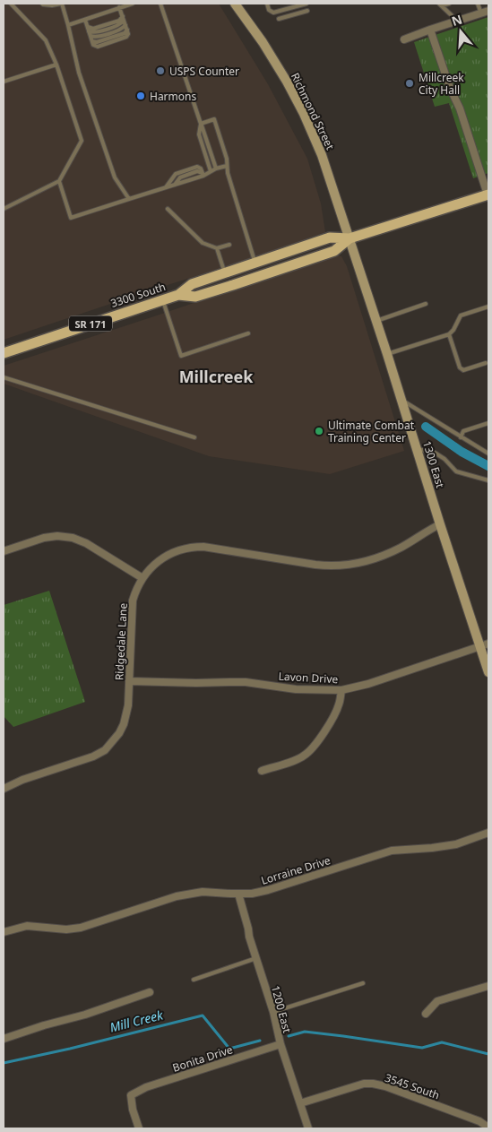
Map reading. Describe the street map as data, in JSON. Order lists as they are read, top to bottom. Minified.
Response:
{"streets":{"main road":["Richmond Street","3300 South","SR 171","1300 East"],"street":["Ridgedale Lane","Lavon Drive","Lorraine Drive","1200 East","Bonita Drive","3545 South"]},"crossings":[["Richmond Street","3300 South"],["Richmond Street","1300 East"],["3300 South","1300 East"],["1300 East","Ridgedale Lane"],["1300 East","Lavon Drive"],["Ridgedale Lane","Lavon Drive"],["Lorraine Drive","1200 East"],["1200 East","Bonita Drive"],["1200 East","3545 South"]],"districts":["Millcreek"],"water":["Mill Creek"],"places":["USPS Counter","Millcreek City Hall","Harmons","Ultimate Combat Training Center"],"north":"top"}
